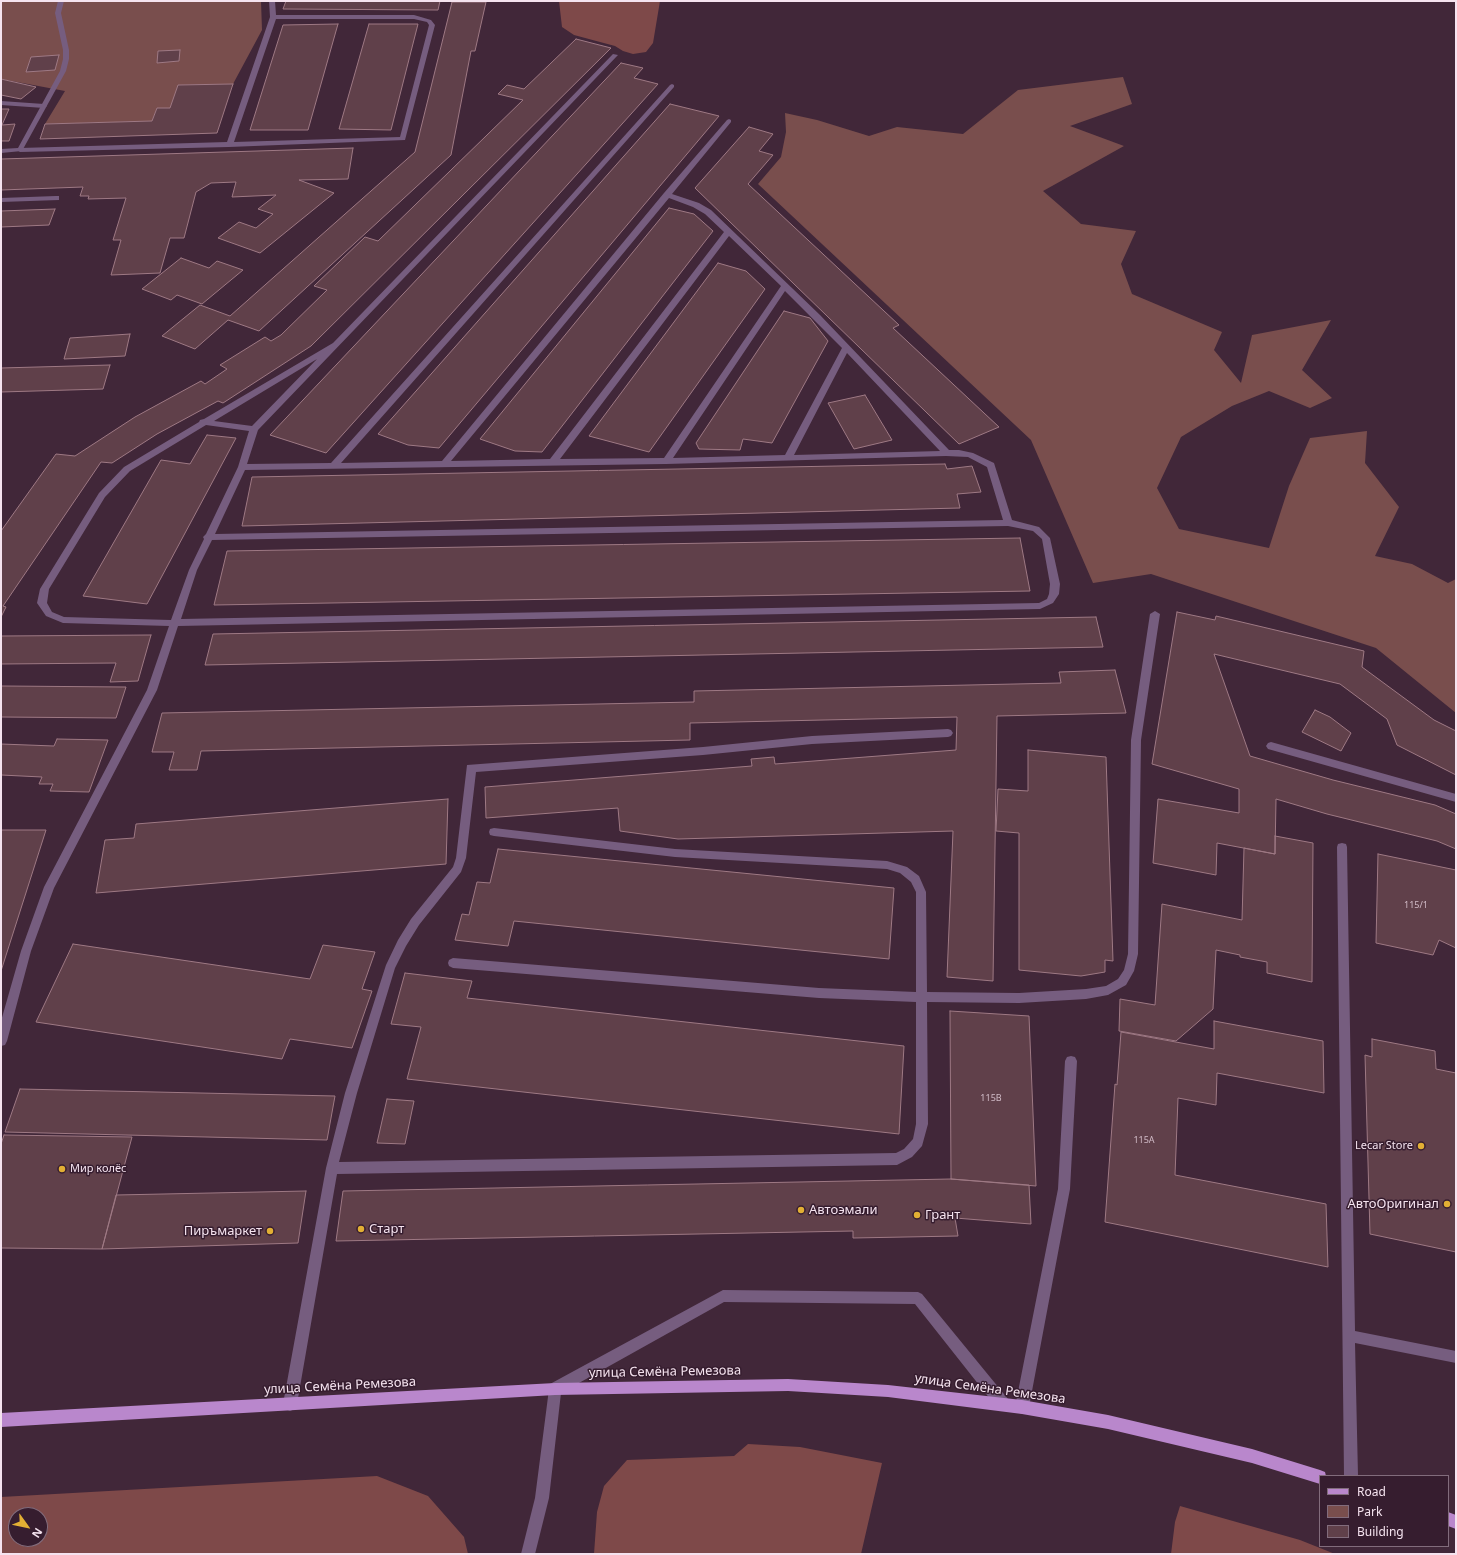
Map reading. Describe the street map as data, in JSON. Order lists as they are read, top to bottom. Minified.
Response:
{"streets":{"main road":["улица Семёна Ремезова"]},"places":["Lecar Store","Мир колёс","АвтоОригинал","Автоэмали","Грант","Старт","Пиръмаркет"],"house_numbers":["115/1","115В","115А"],"legend":["Road","Park","Building"],"north":"bottom right"}
